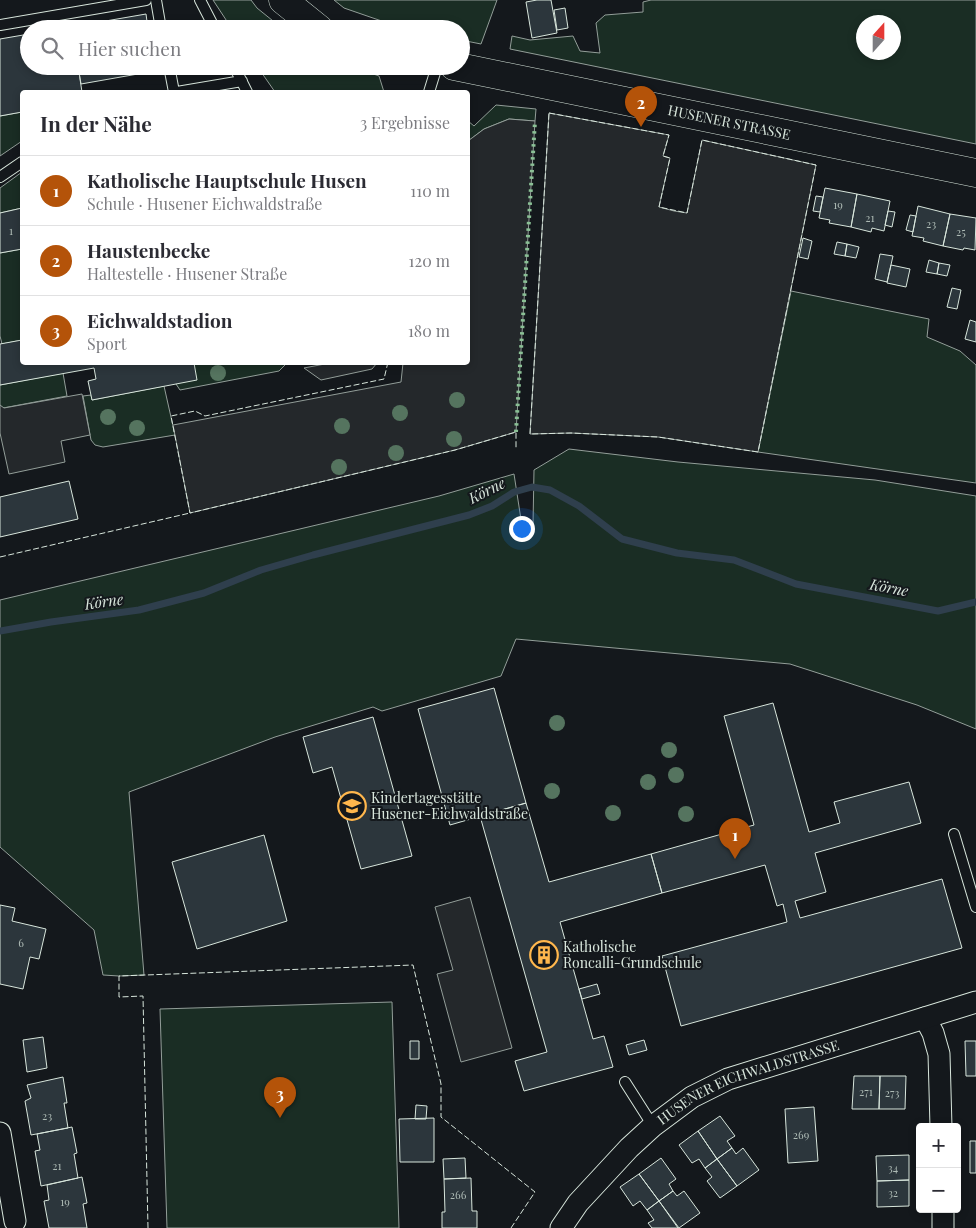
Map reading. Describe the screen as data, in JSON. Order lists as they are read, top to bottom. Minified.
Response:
{"streets":{"street":["HUSENER STRASSE","HUSENER EICHWALDSTRASSE"]},"water":["Körne"],"places":{"school or university":["Kindertagesstätte Husener-Eichwaldstraße"],"building":["Katholische Roncalli-Grundschule"]},"house_numbers":["19","21","23","1","25","6","271","273","23","269","21","34","32","266","19"],"north":"top","page":{"search":"Hier suchen","pins":["2","1","3"],"heading":["In der Nähe","3 Ergebnisse"],"list":[{"mark":"1","name":"Katholische Hauptschule Husen","note":"Schule · Husener Eichwaldstraße","value":"110 m"},{"mark":"2","name":"Haustenbecke","note":"Haltestelle · Husener Straße","value":"120 m"},{"mark":"3","name":"Eichwaldstadion","note":"Sport","value":"180 m"}],"map_buttons":["+","−"]}}
